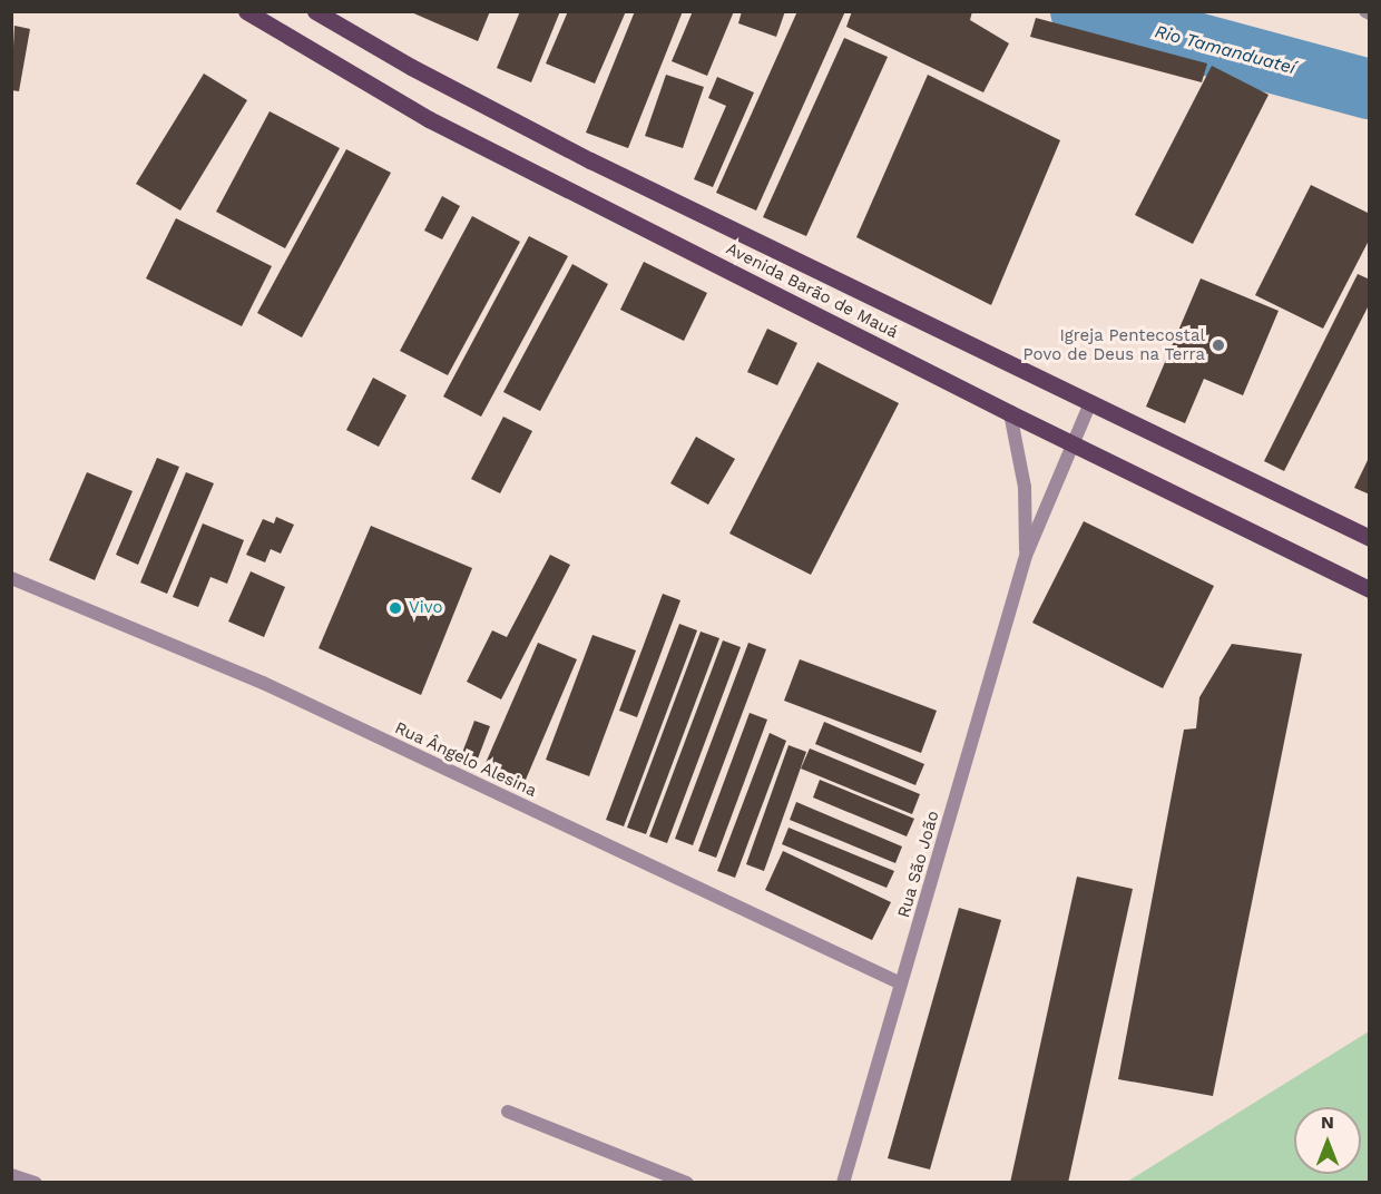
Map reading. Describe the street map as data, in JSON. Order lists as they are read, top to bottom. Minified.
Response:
{"streets":{"main road":["Avenida Barão de Mauá"],"street":["Rua Ângelo Alesina","Rua São João"]},"crossings":[["Avenida Barão de Mauá","Rua São João"],["Rua Ângelo Alesina","Rua São João"]],"water":["Rio Tamanduateí"],"places":["Igreja Pentecostal Povo de Deus na Terra","Vivo"],"north":"top"}
